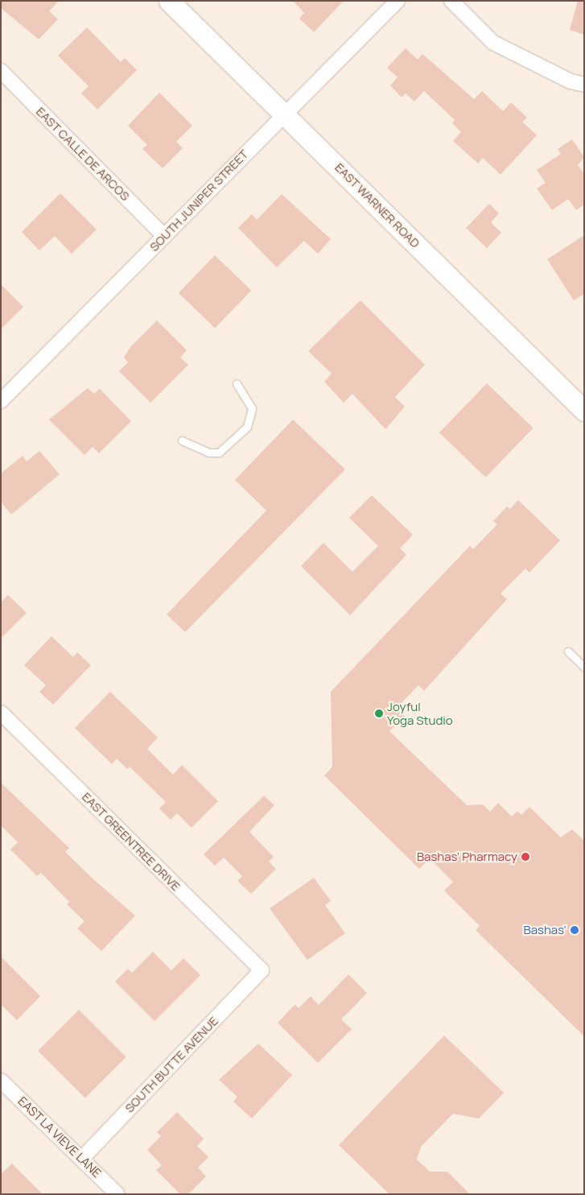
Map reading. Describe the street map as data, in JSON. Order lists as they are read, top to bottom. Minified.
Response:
{"streets":{"main road":["EAST WARNER ROAD"],"street":["EAST CALLE DE ARCOS","SOUTH JUNIPER STREET","EAST GREENTREE DRIVE","SOUTH BUTTE AVENUE","EAST LA VIEVE LANE"]},"crossings":[["EAST CALLE DE ARCOS","SOUTH JUNIPER STREET"],["SOUTH JUNIPER STREET","EAST WARNER ROAD"],["EAST GREENTREE DRIVE","SOUTH BUTTE AVENUE"],["SOUTH BUTTE AVENUE","EAST LA VIEVE LANE"]],"places":["Joyful Yoga Studio","Bashas' Pharmacy","Bashas'"]}
